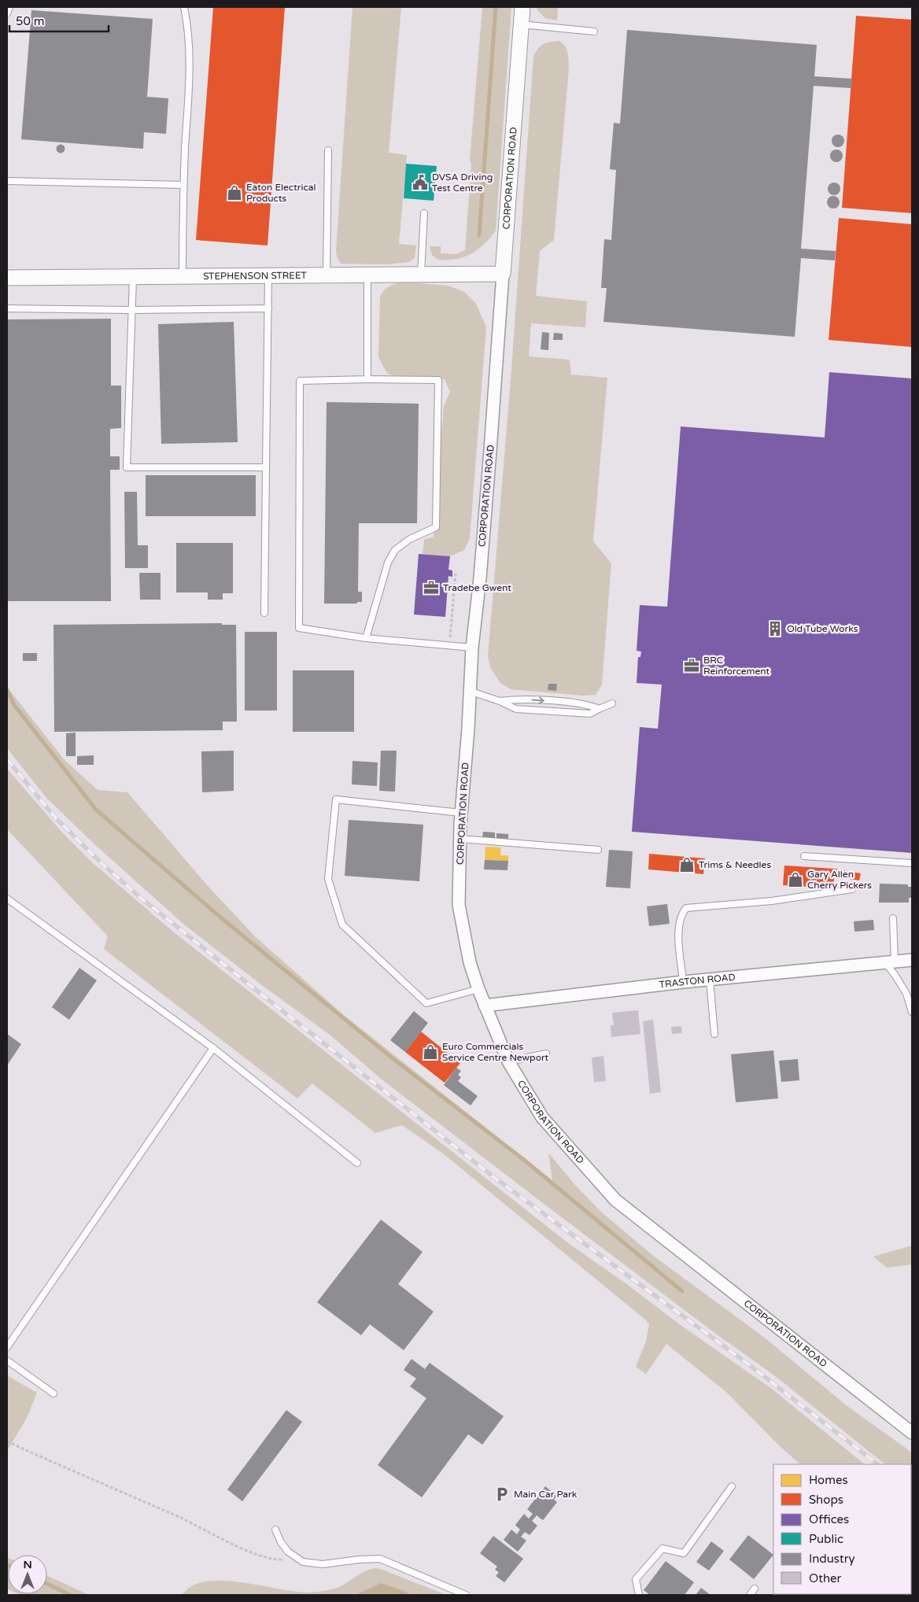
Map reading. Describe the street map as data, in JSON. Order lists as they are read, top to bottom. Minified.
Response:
{"streets":{"street":["CORPORATION ROAD","STEPHENSON STREET","TRASTON ROAD"]},"crossings":[["CORPORATION ROAD","STEPHENSON STREET"],["CORPORATION ROAD","TRASTON ROAD"]],"places":{"public building":["DVSA Driving Test Centre"],"shop":["Eaton Electrical Products","Trims & Needles","Gary Allen Cherry Pickers","Euro Commercials Service Centre Newport"],"office":["Tradebe Gwent","BRC Reinforcement"],"building":["Old Tube Works"],"parking":["Main Car Park"]},"legend":["Homes","Shops","Offices","Public","Industry","Other"],"scale_bar":"50 m","north":"top"}
